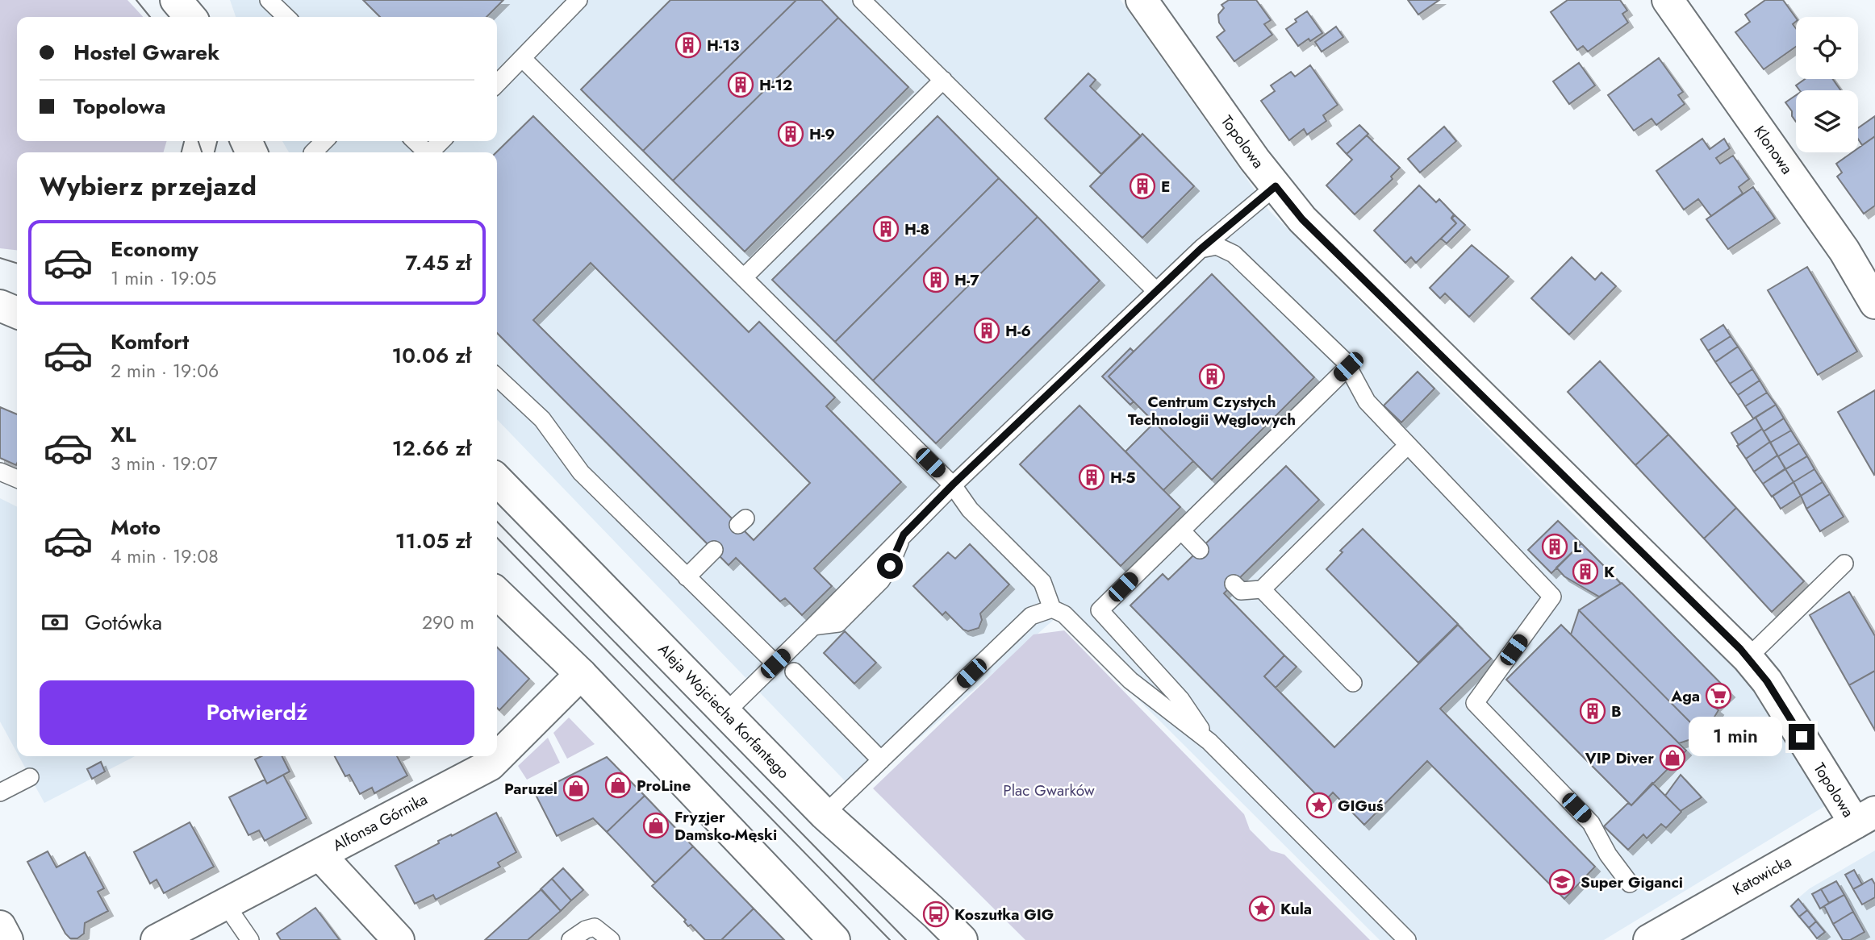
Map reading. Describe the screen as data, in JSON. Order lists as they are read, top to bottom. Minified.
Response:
{"streets":{"street":["Topolowa","Klonowa","Aleja Wojciecha Korfantego","Alfonsa Górnika","Katowicka"]},"crossings":[["Topolowa","Katowicka"]],"parks":["Plac Gwarków"],"places":{"building":["H-13","H-12","H-9","E","H-8","H-7","H-6","Centrum Czystych Technologii Węglowych","H-5","L","K","B"],"supermarket":["Aga"],"shop":["VIP Diver","ProLine","Paruzel","Fryzjer Damsko-Męski"],"place":["GIGuś","Kula"],"school or university":["Super Giganci"],"bus stop":["Koszutka GIG"]},"page":{"banner":["Hostel Gwarek","Topolowa"],"heading":"Wybierz przejazd","list":[{"name":"Economy","note":"1 min · 19:05","value":"7.45 zł"},{"name":"Komfort","note":"2 min · 19:06","value":"10.06 zł"},{"name":"XL","note":"3 min · 19:07","value":"12.66 zł"},{"name":"Moto","note":"4 min · 19:08","value":"11.05 zł"}],"pay":["Gotówka","290 m"],"buttons":"Potwierdź","bubble":"1 min"}}
